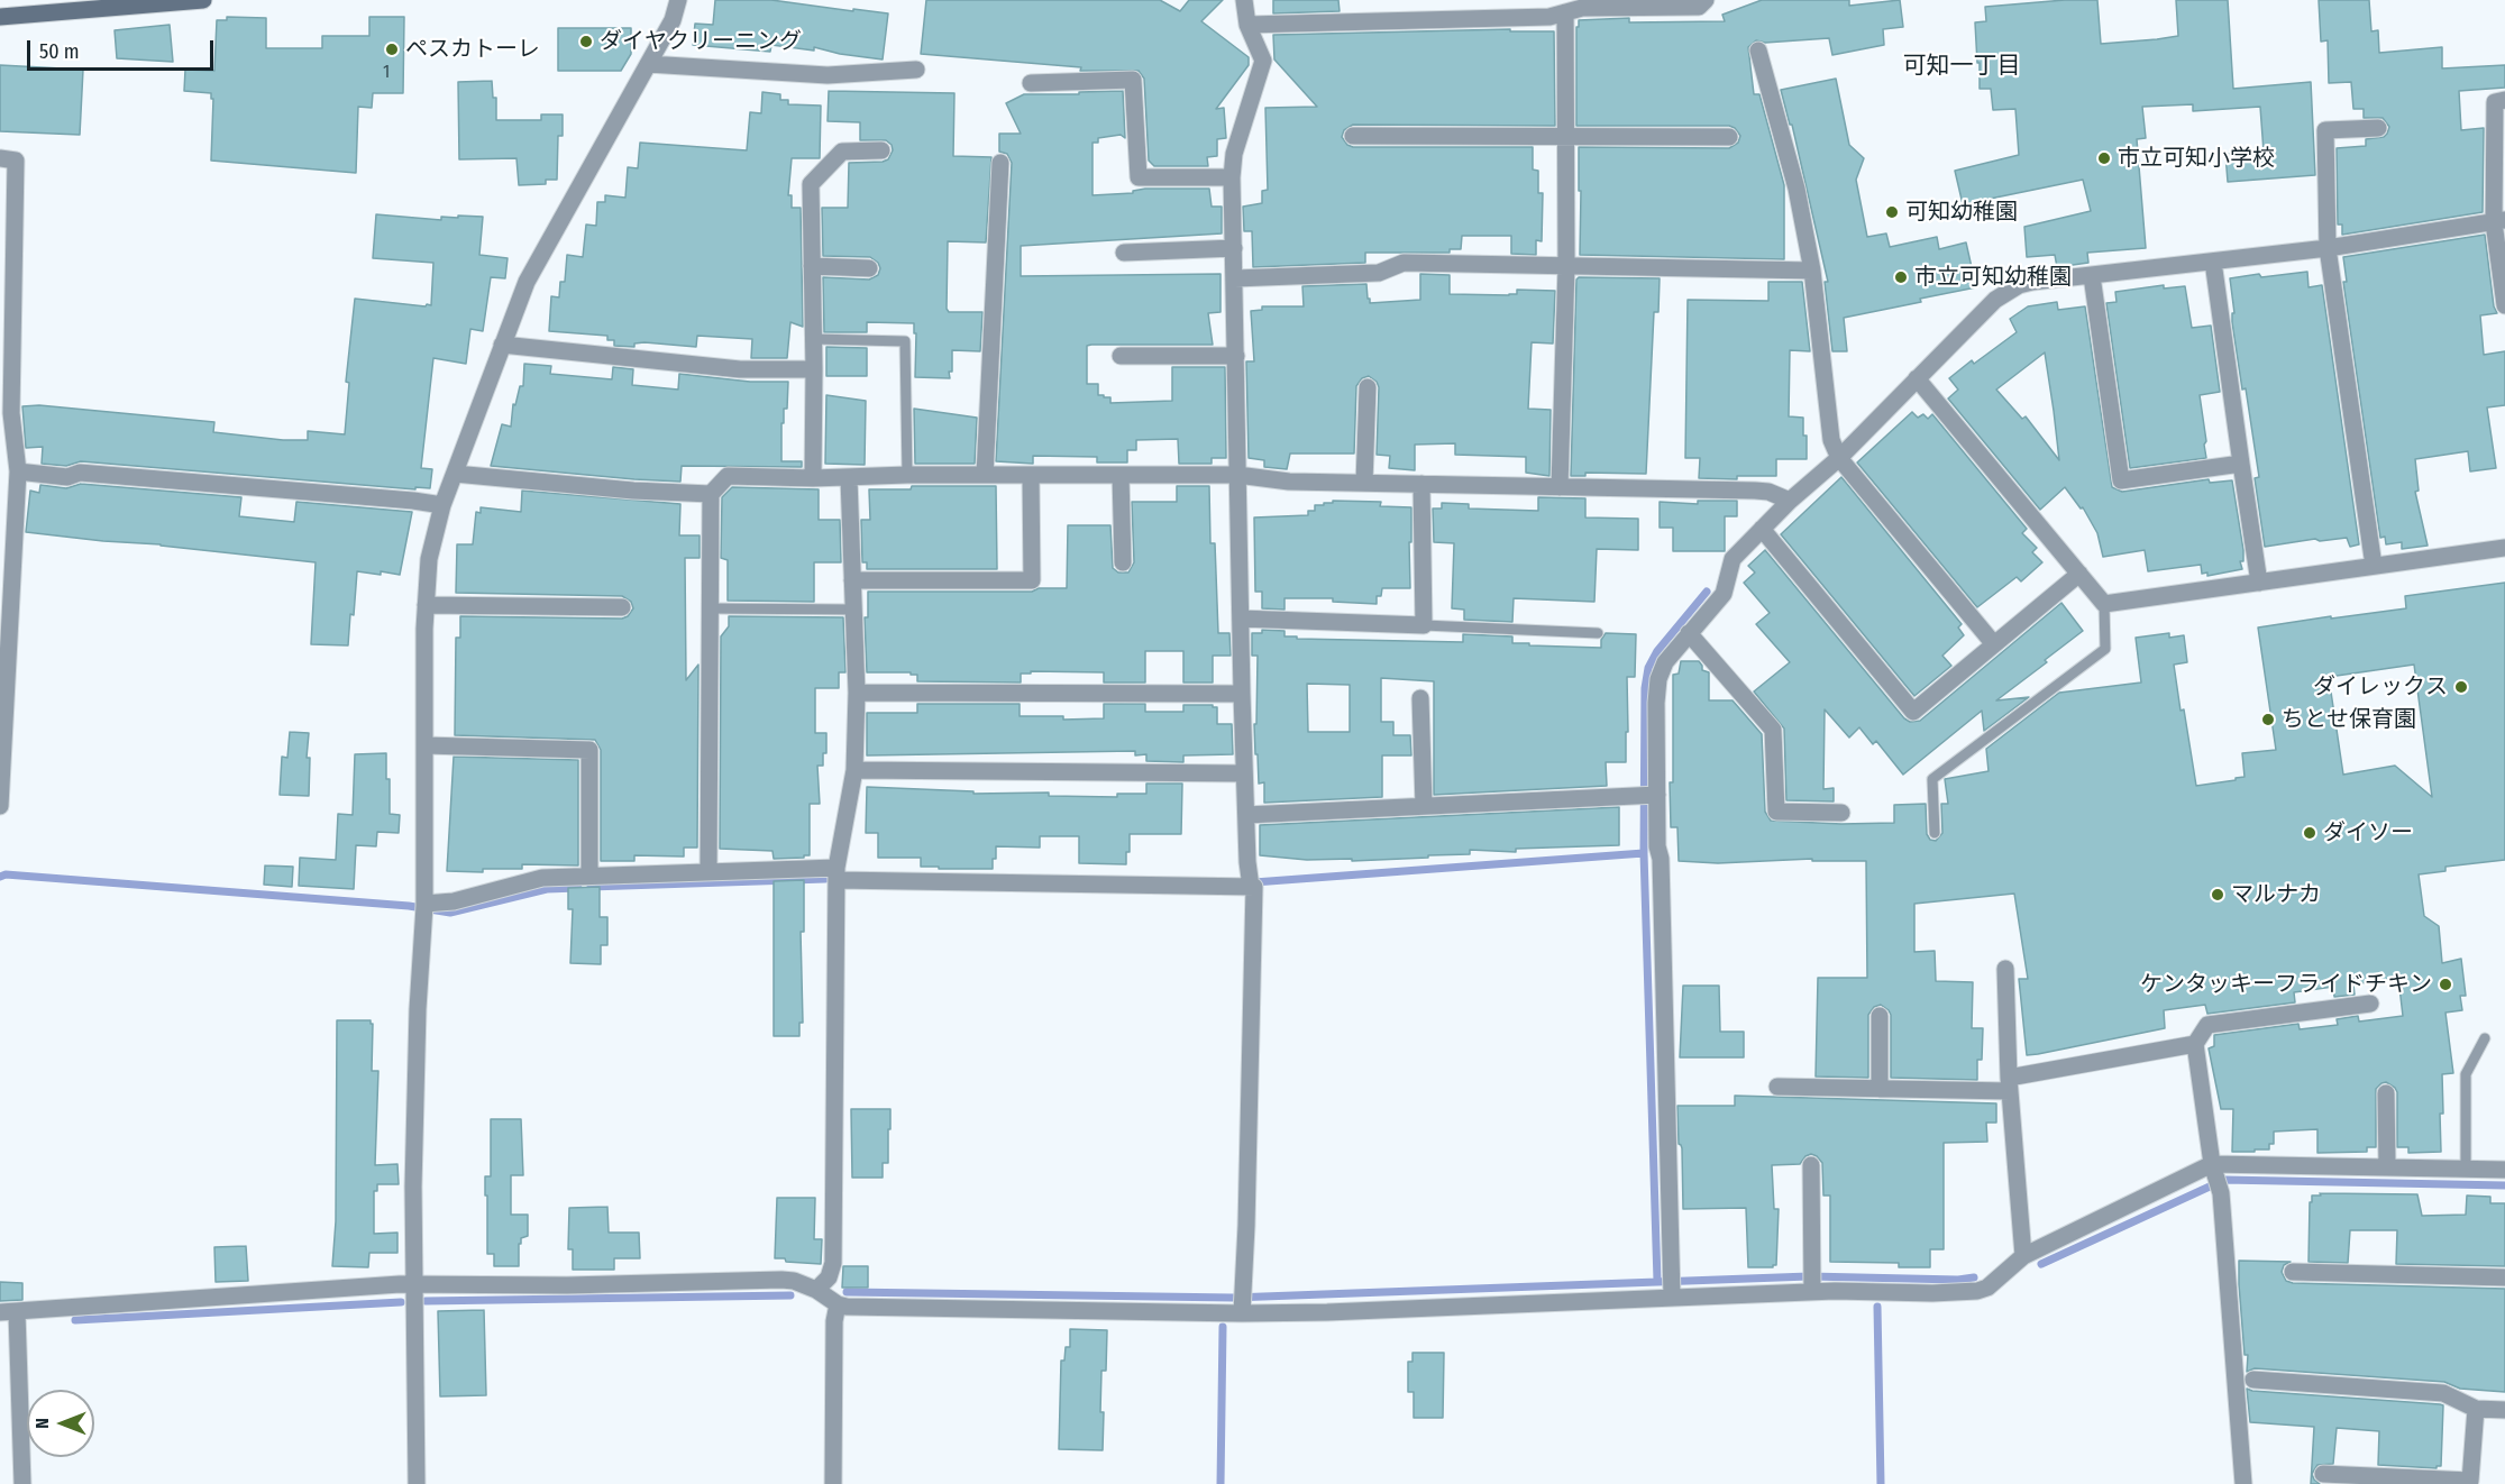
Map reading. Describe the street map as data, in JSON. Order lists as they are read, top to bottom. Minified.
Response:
{"districts":["可知一丁目"],"places":["ダイヤクリーニング","ペスカトーレ","市立可知小学校","可知幼稚園","市立可知幼稚園","ダイレックス","ちとせ保育園","ダイソー","マルナカ","ケンタッキーフライドチキン"],"house_numbers":["1"],"scale_bar":"50 m","north":"left"}
